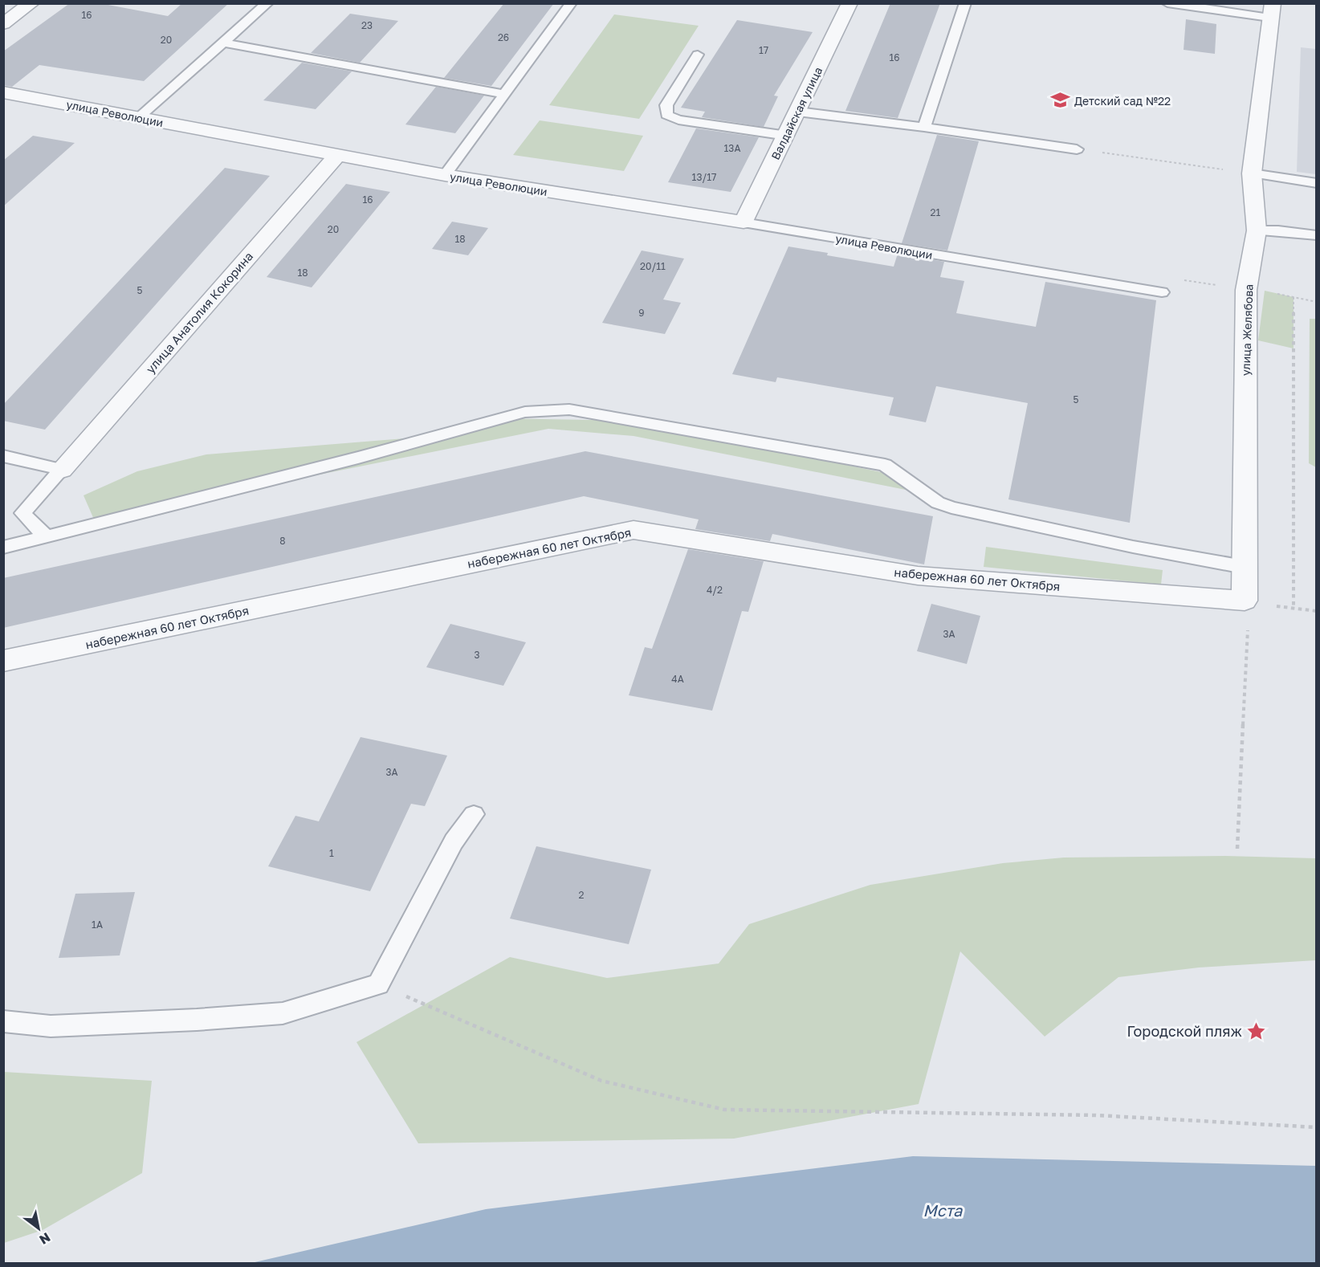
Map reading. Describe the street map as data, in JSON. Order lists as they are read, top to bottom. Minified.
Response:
{"streets":{"street":["улица Революции","Валдайская улица","улица Анатолия Кокорина","улица Желябова","набережная 60 лет Октября"]},"crossings":[["улица Революции","Валдайская улица"],["улица Революции","улица Анатолия Кокорина"],["улица Желябова","набережная 60 лет Октября"]],"water":["Мста"],"places":{"school or university":["Детский сад №22"],"place":["Городской пляж"]},"house_numbers":["16","23","26","20","17","16","13А","13/17","16","21","20","18","20/11","18","5","9","5","8","4/2","3А","3","4А","3А","1","2","1А"],"north":"bottom right"}
